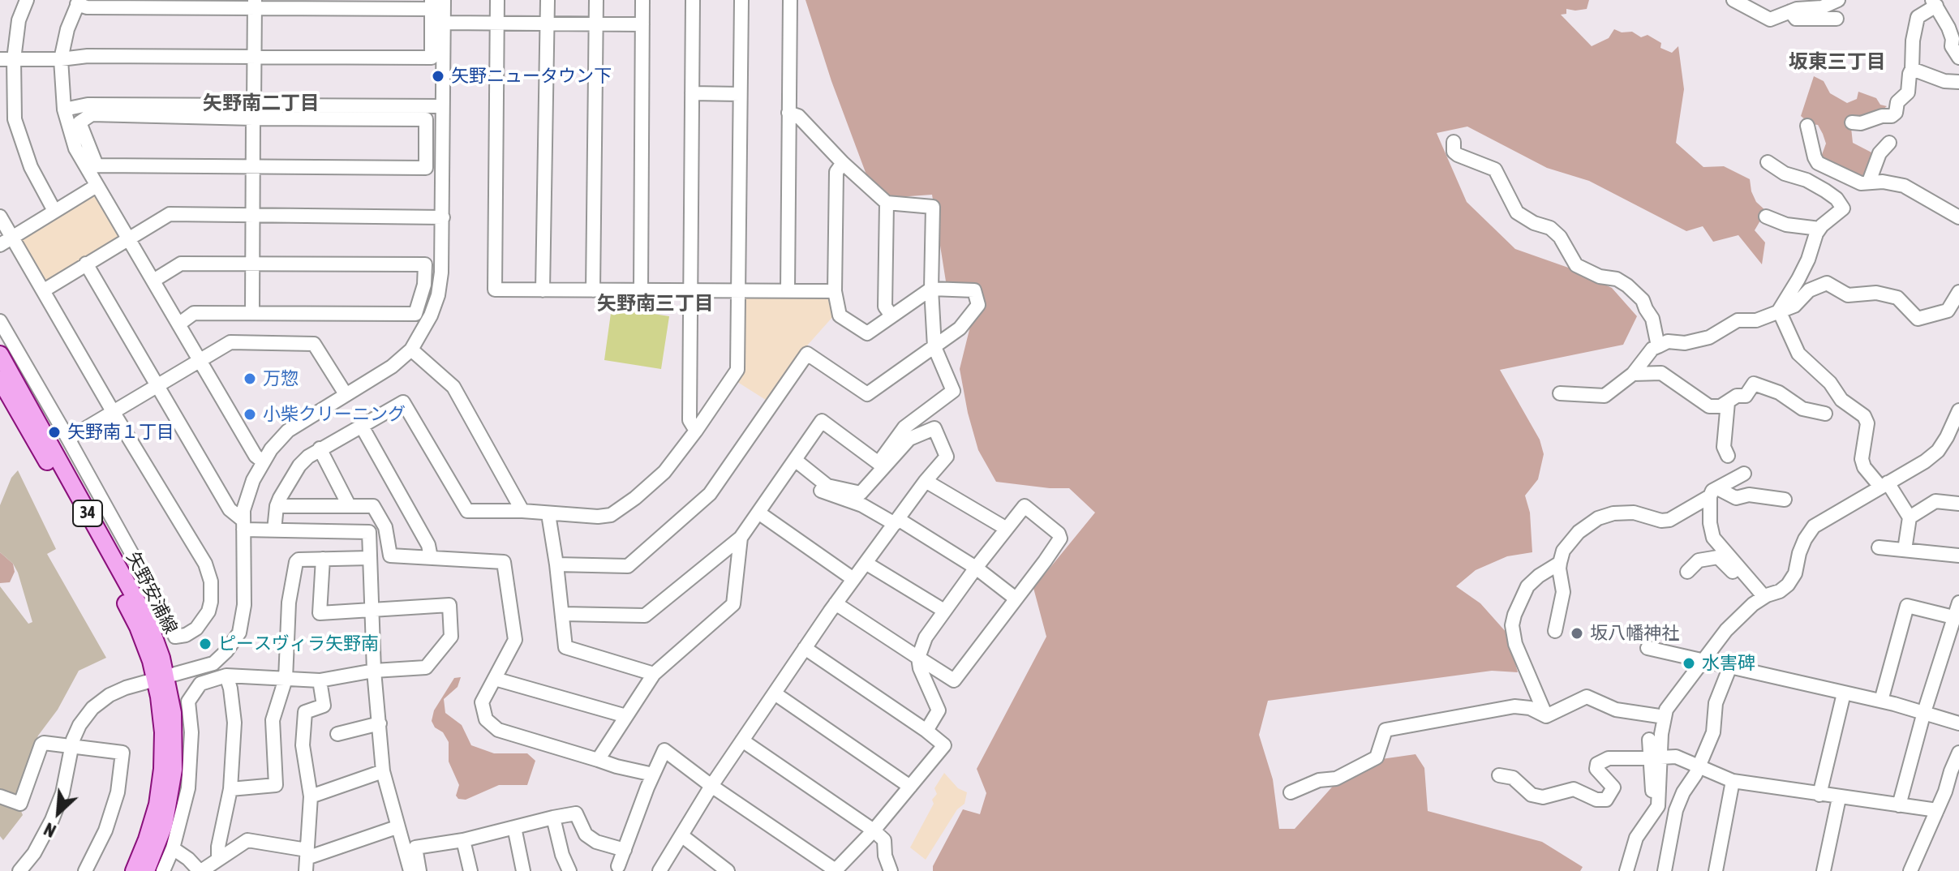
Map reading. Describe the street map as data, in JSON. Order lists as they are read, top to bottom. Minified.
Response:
{"streets":{"main road":["34","矢野安浦線"]},"districts":["坂東三丁目","矢野南二丁目","矢野南三丁目"],"places":["矢野ニュータウン下","万惣","小柴クリーニング","矢野南１丁目","坂八幡神社","ピースヴィラ矢野南","水害碑"],"north":"bottom left"}
